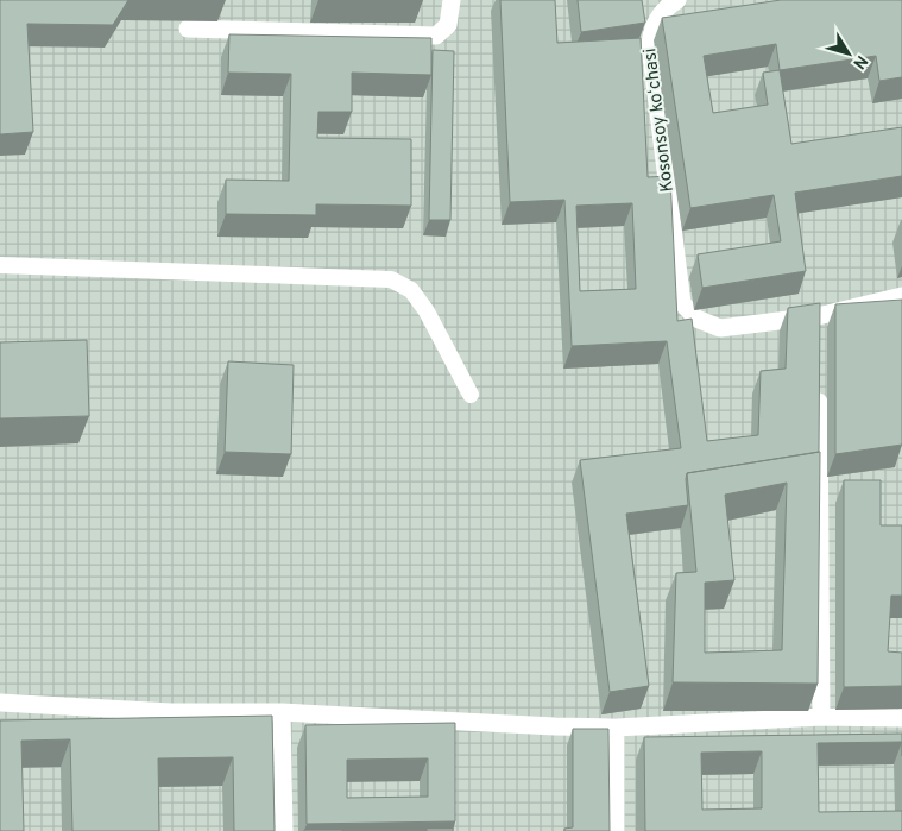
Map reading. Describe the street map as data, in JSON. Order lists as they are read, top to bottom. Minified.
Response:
{"streets":{"street":["Kosonsoy koʻchasi"]},"north":"bottom right"}
